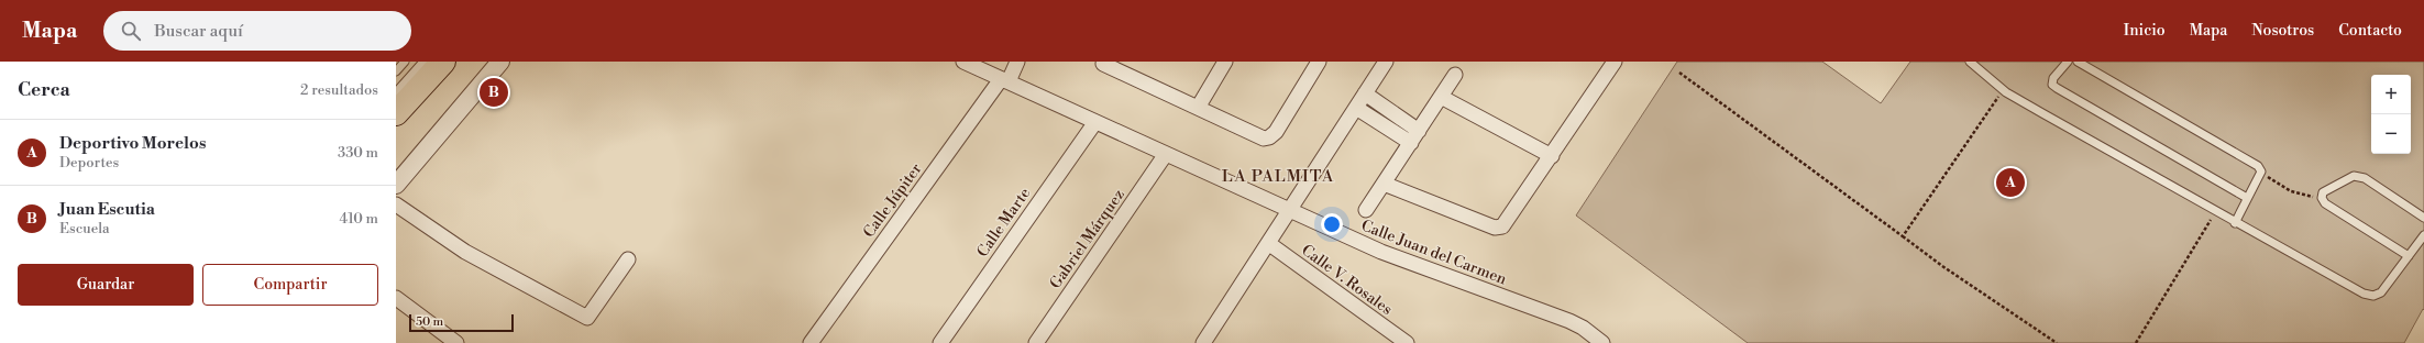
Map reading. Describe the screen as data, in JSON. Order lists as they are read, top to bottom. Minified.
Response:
{"streets":{"street":["Calle Júpiter","Calle Marte","Gabriel Márquez","Calle Juan del Carmen","Calle V. Rosales"]},"crossings":[["Calle Júpiter","Calle Juan del Carmen"],["Calle Marte","Calle Juan del Carmen"],["Gabriel Márquez","Calle Juan del Carmen"]],"districts":["LA PALMITA"],"scale_bar":"50 m","page":{"header":"Mapa","search":"Buscar aquí","nav":["Inicio","Mapa","Nosotros","Contacto"],"heading":["Cerca","2 resultados"],"map_buttons":["+","−"],"pins":["B","A"],"list":[{"mark":"A","name":"Deportivo Morelos","note":"Deportes","value":"330 m"},{"mark":"B","name":"Juan Escutia","note":"Escuela","value":"410 m"}],"buttons":["Guardar","Compartir"],"scale":"50 m"}}
